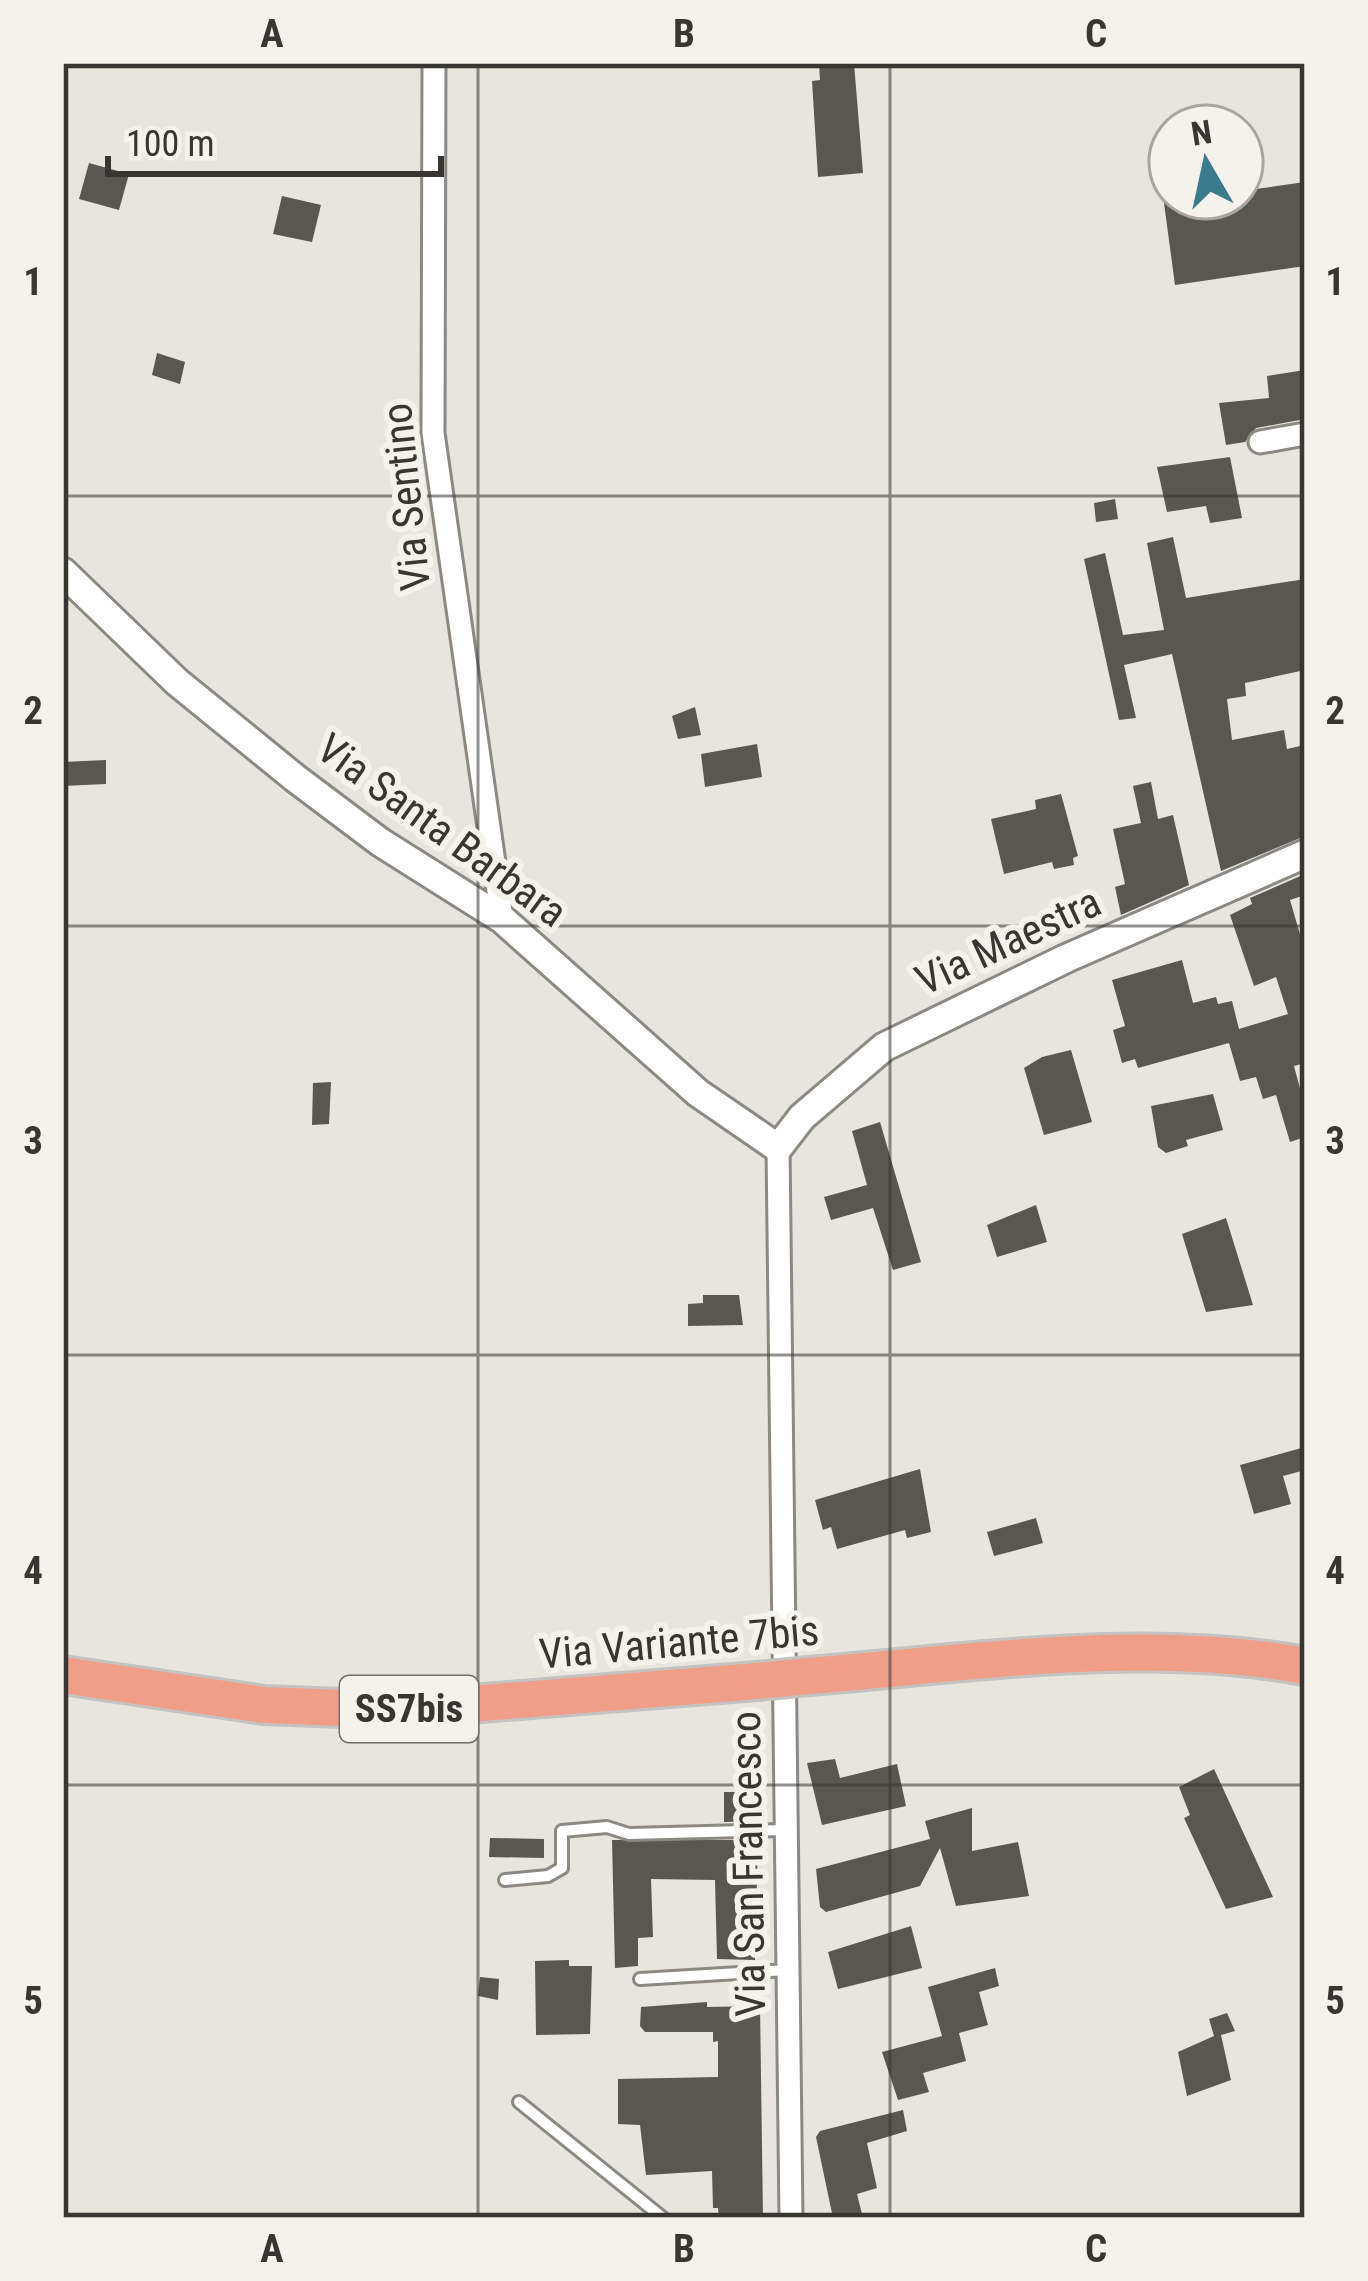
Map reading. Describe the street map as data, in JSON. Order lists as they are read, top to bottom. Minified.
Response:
{"streets":{"main road":["Via Variante 7bis","SS7bis"],"street":["Via Sentino","Via Santa Barbara","Via Maestra","Via San Francesco"]},"crossings":[["Via Sentino","Via Santa Barbara"],["Via Santa Barbara","Via Maestra"],["Via Santa Barbara","Via San Francesco"],["Via Maestra","Via San Francesco"]],"scale_bar":"100 m","north":"top","grid":{"columns":["A","B","C"],"rows":["1","2","3","4","5"]}}
